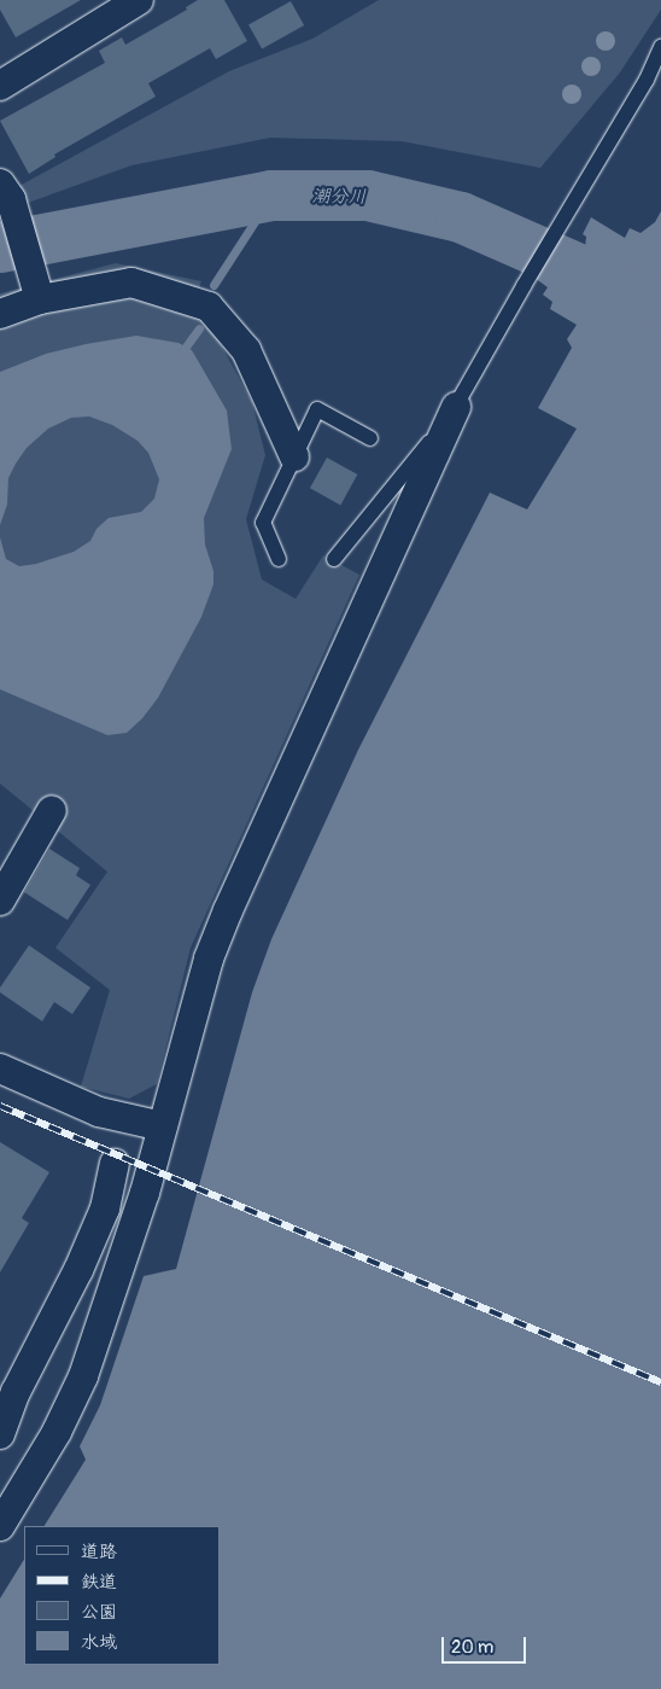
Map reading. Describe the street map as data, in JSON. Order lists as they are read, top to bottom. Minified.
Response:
{"water":["潮分川"],"legend":["道路","鉄道","公園","水域"],"scale_bar":"20 m"}
